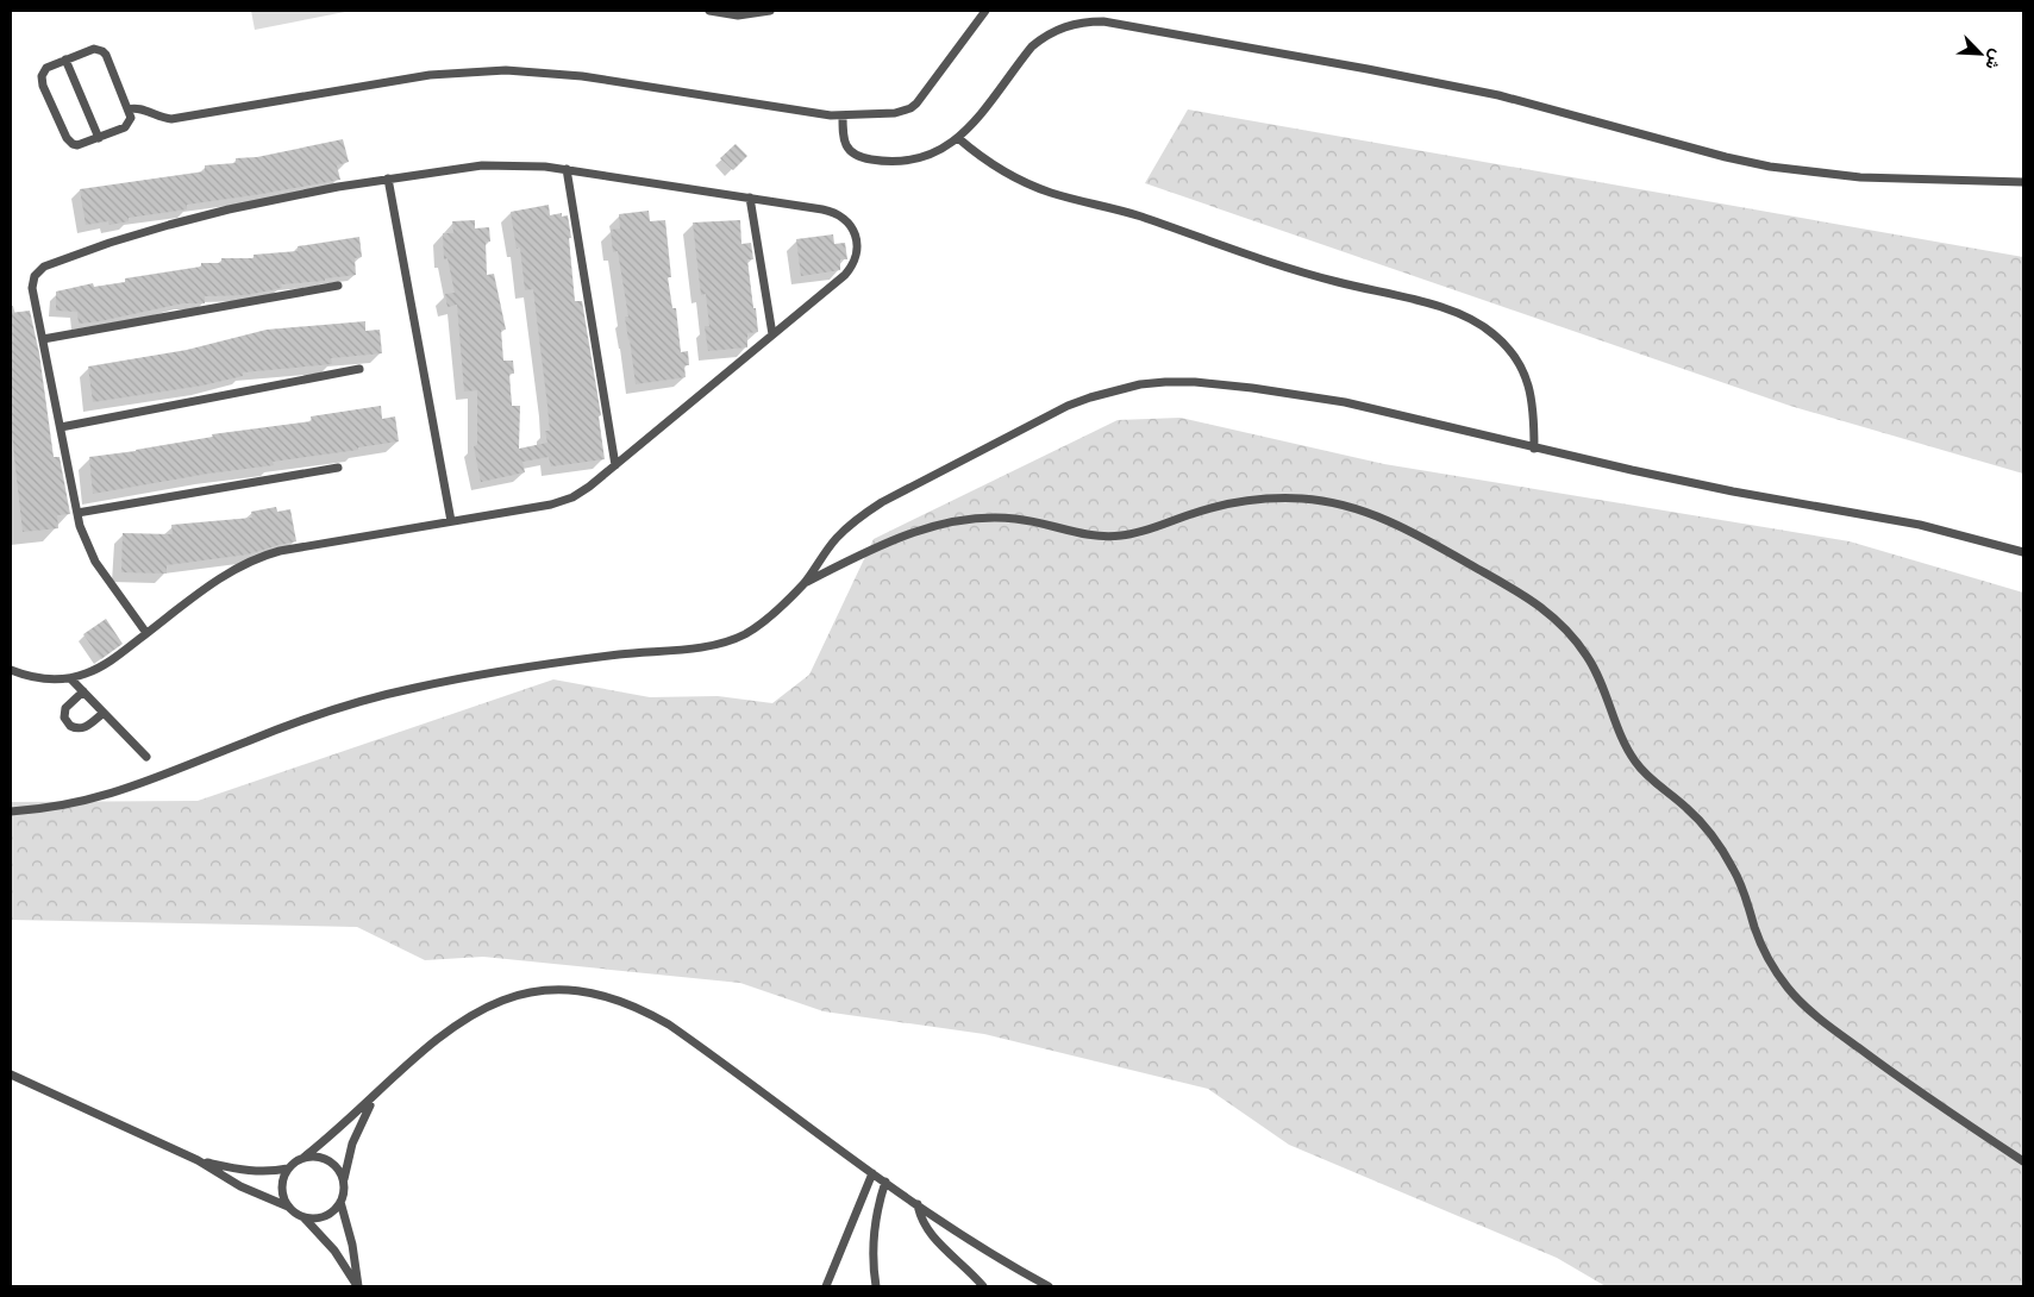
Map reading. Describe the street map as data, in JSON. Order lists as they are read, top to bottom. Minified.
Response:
{"north":"bottom right"}
